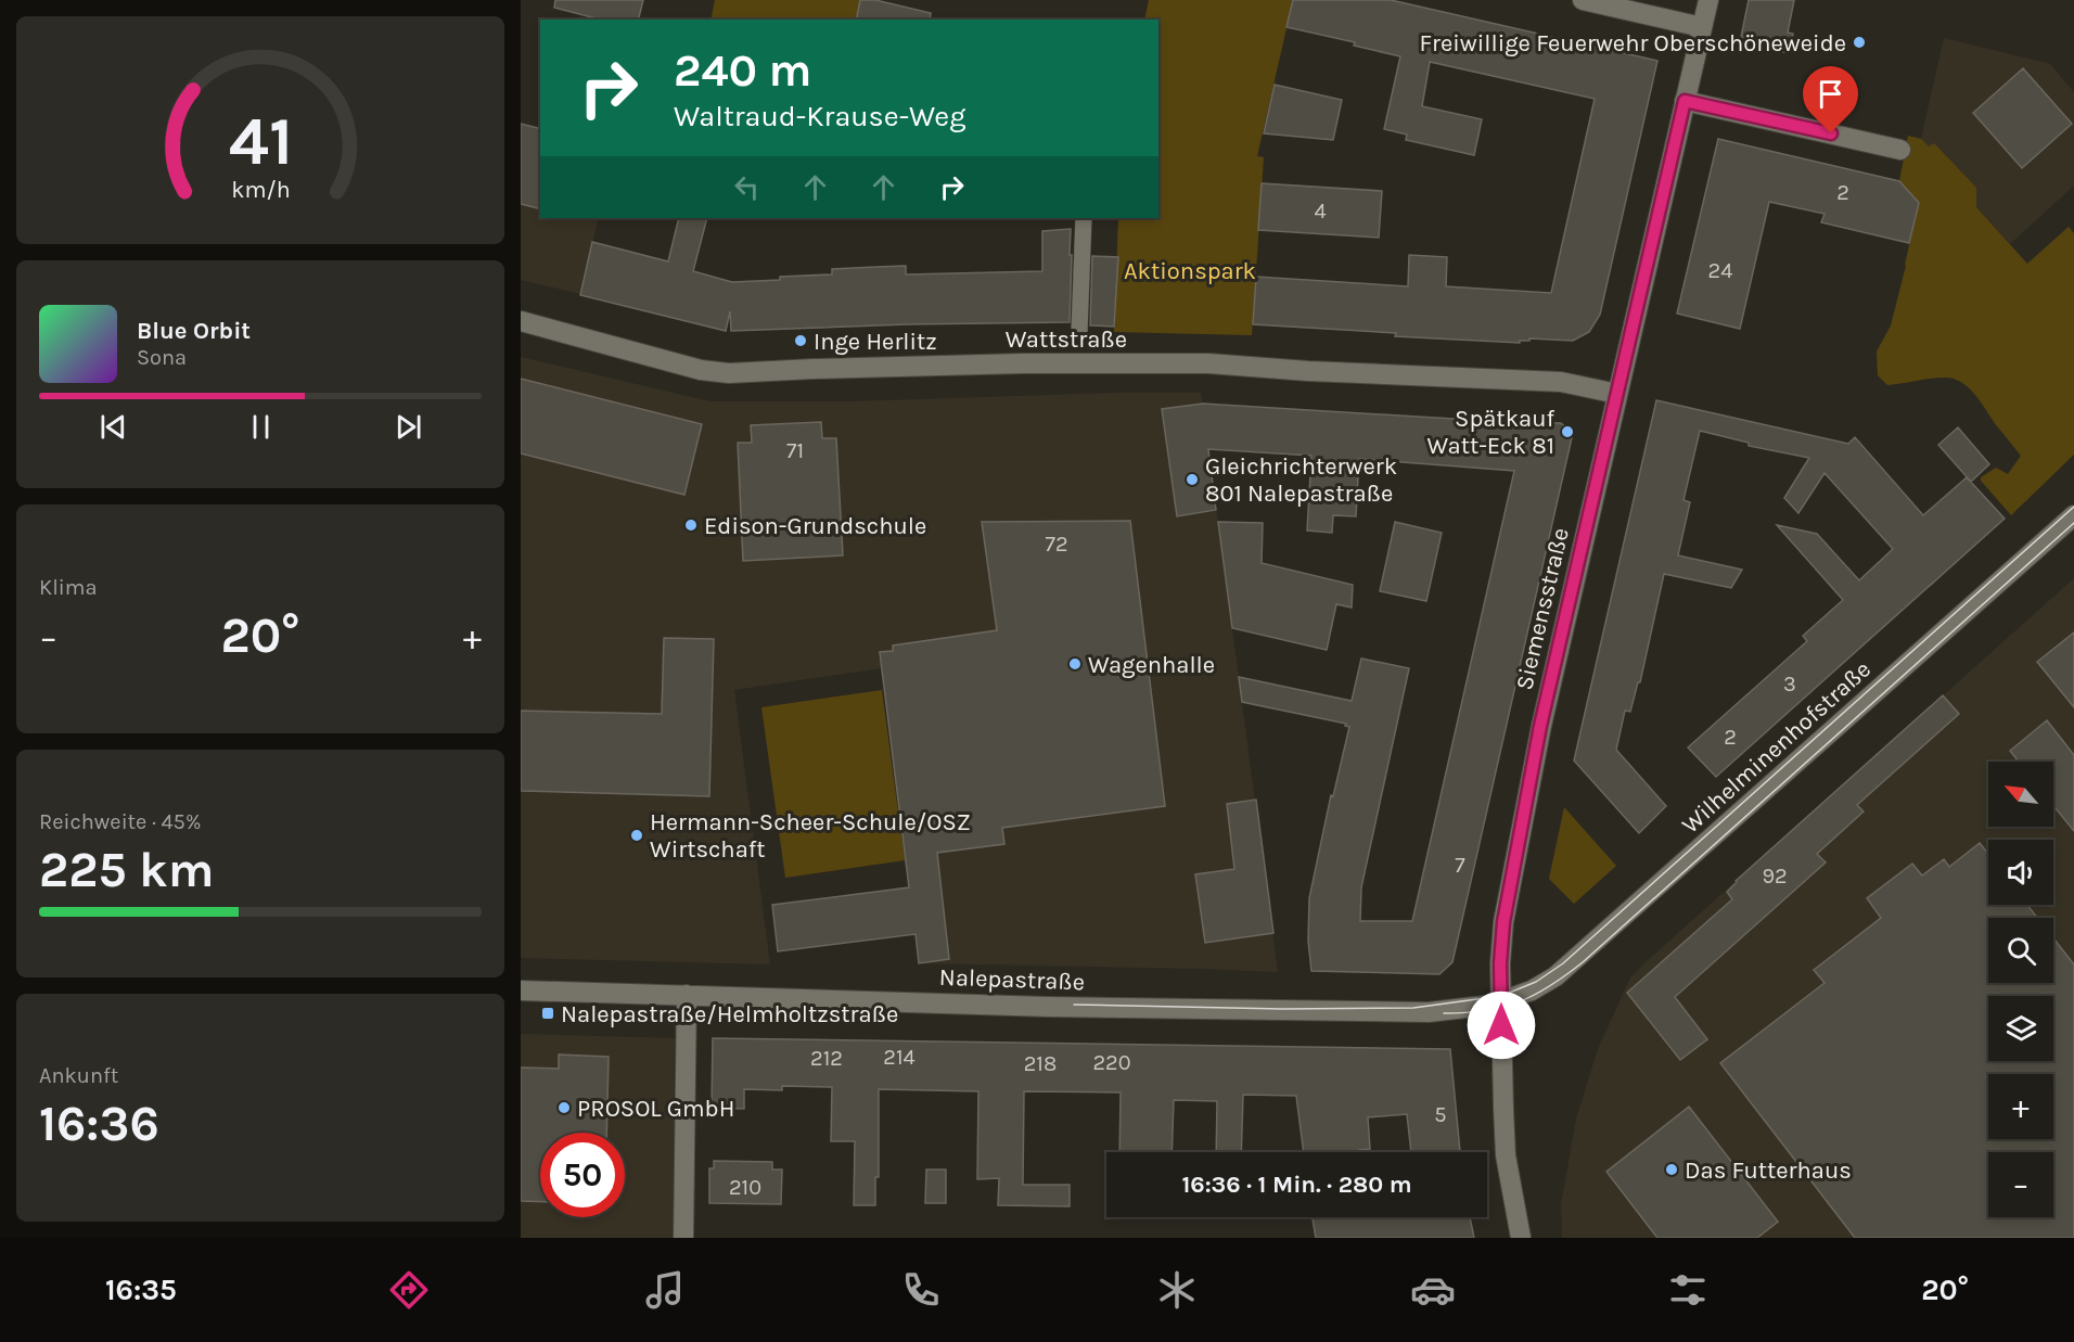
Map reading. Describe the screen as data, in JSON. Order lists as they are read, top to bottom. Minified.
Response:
{"streets":{"street":["Wattstraße","Siemensstraße","Wilhelminenhofstraße","Nalepastraße"]},"crossings":[["Wattstraße","Siemensstraße"],["Siemensstraße","Wilhelminenhofstraße"],["Siemensstraße","Nalepastraße"],["Wilhelminenhofstraße","Nalepastraße"]],"parks":["Aktionspark"],"places":{"other":["Freiwillige Feuerwehr Oberschöneweide","Inge Herlitz","Spätkauf Watt-Eck 81","Gleichrichterwerk 801 Nalepastraße","Edison-Grundschule","Wagenhalle","Hermann-Scheer-Schule/OSZ Wirtschaft","PROSOL GmbH","Das Futterhaus"],"transit":["Nalepastraße/Helmholtzstraße"]},"house_numbers":["2","4","24","71","72","3","2","7","92","214","212","220","218","5","210"],"north":"top left","page":{"turn":["240 m","Waltraud-Krause-Weg"],"song":["Blue Orbit","Sona"],"tile":["Klima",["Reichweite · 45%","225 km"],["Ankunft","16:36"]],"heat":["−","20°","+"],"map_buttons":["+","−"],"limit":"50","trip":"16:36 · 1 Min. · 280 m","tabs":["16:35","20°"],"gauge":["41","km/h"]}}
